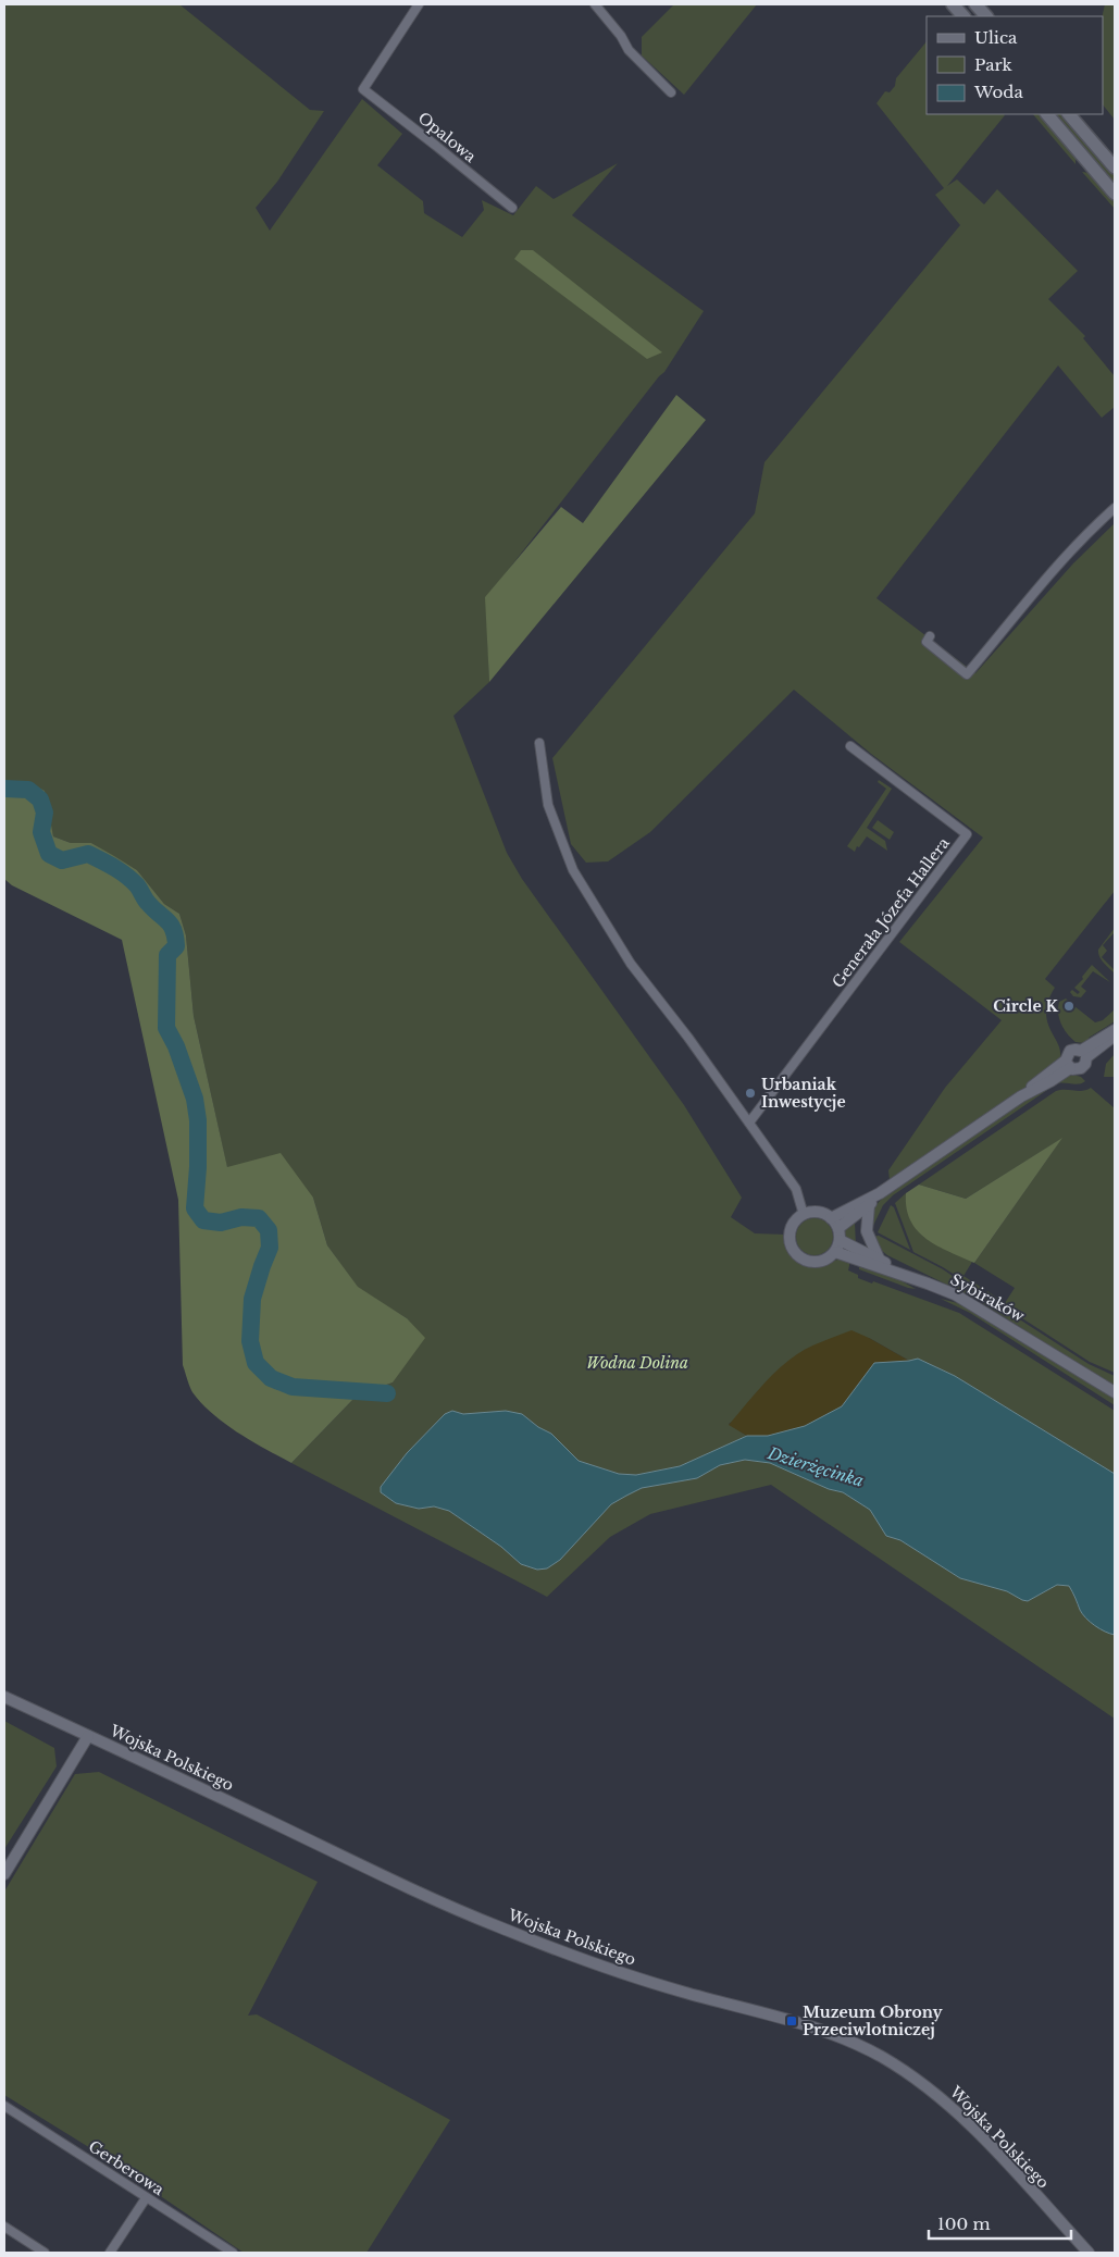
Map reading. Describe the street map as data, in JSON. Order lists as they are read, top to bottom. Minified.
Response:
{"streets":{"street":["Opalowa","Generała Józefa Hallera","Sybiraków","Wojska Polskiego","Gerberowa"]},"water":["Dzierżęcinka"],"parks":["Wodna Dolina"],"places":{"other":["Circle K","Urbaniak Inwestycje"],"transit":["Muzeum Obrony Przeciwlotniczej"]},"legend":["Ulica","Park","Woda"],"scale_bar":"100 m"}
